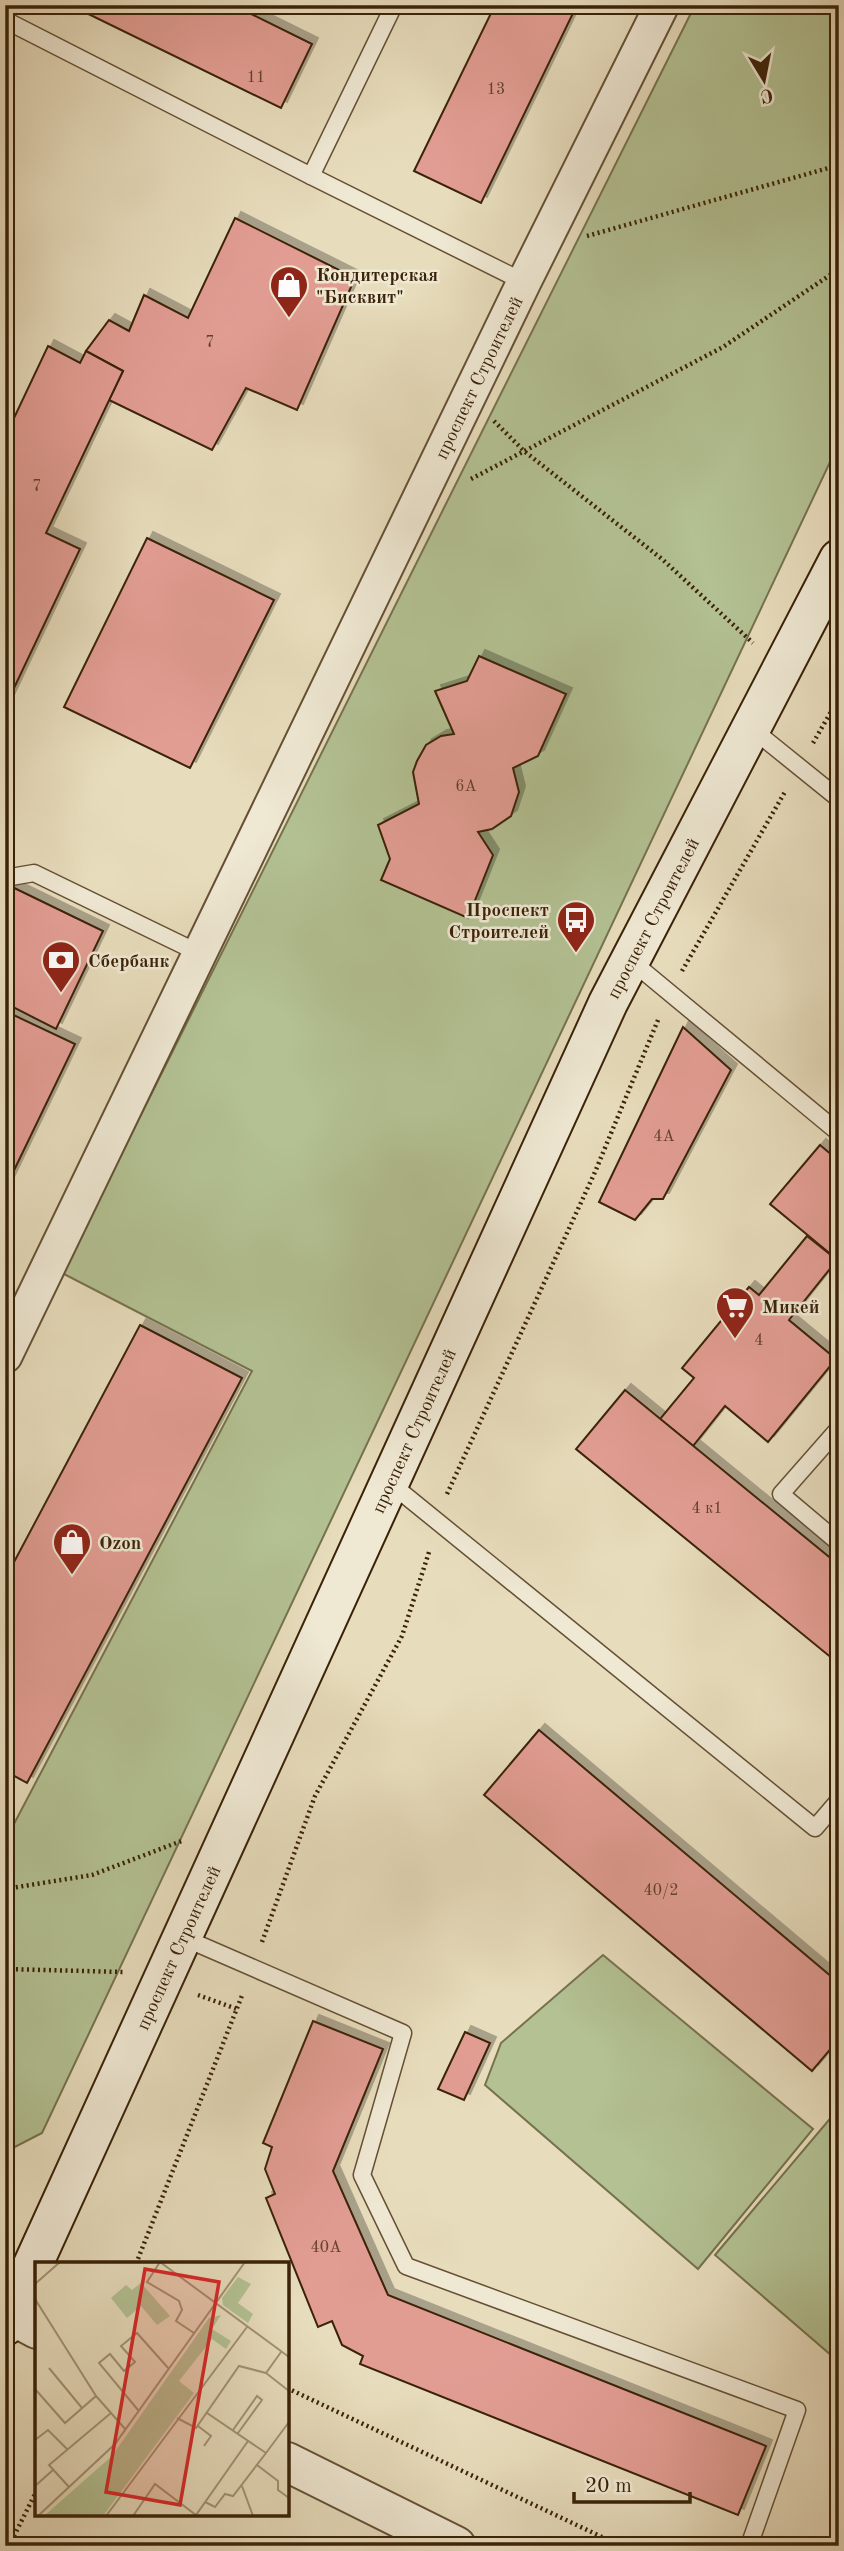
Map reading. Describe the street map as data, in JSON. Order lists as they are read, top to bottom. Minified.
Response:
{"streets":{"main road":["проспект Строителей"]},"places":{"shop":["Кондитерская \"Бисквит\"","Ozon"],"bus stop":["Проспект Строителей"],"bank":["Сбербанк"],"supermarket":["Микей"]},"house_numbers":["11","13","7","7","6А","4А","4","4 к1","40/2","40А"],"scale_bar":"20 m","north":"bottom"}
